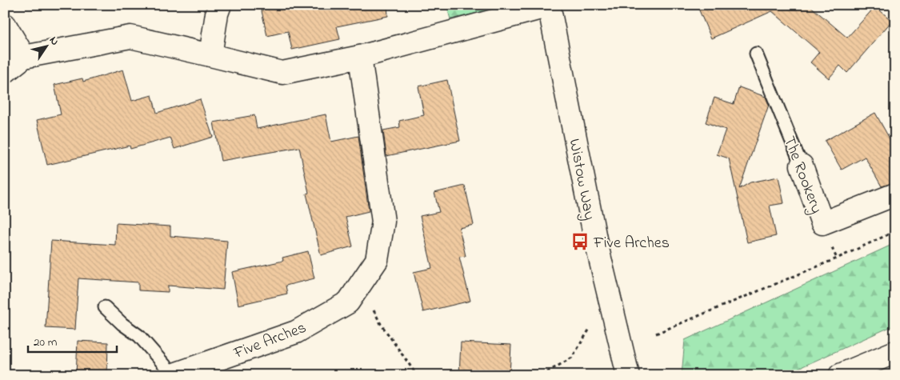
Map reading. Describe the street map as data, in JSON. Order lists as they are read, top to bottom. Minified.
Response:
{"streets":{"street":["The Rookery","Wistow Way","Five Arches"]},"places":{"bus stop":["Five Arches"]},"scale_bar":"20 m","north":"top right"}
